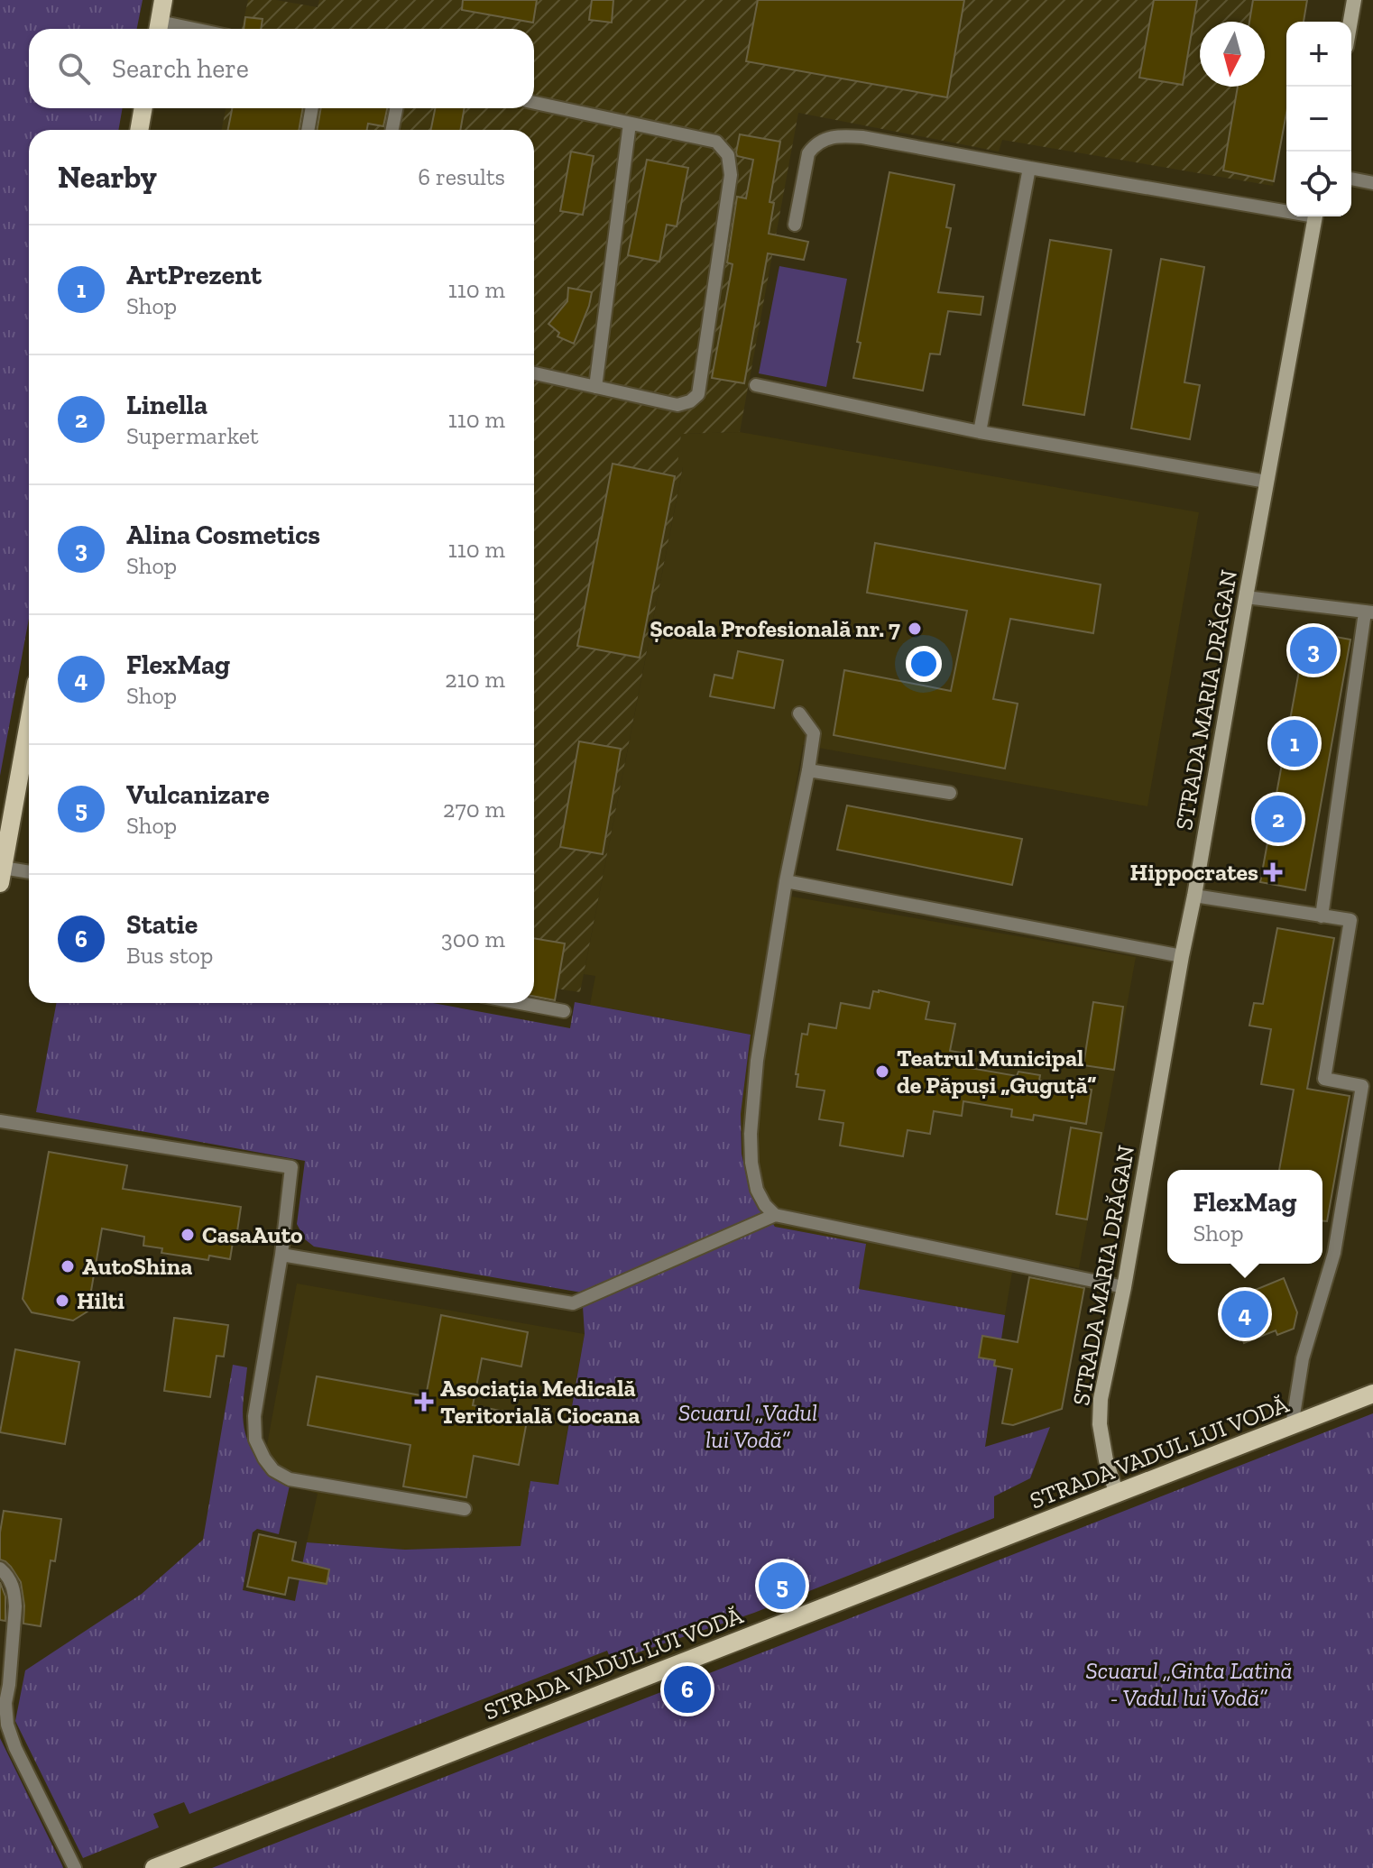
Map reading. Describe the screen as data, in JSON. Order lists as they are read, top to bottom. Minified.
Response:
{"streets":{"main road":["STRADA MARIA DRĂGAN","STRADA VADUL LUI VODĂ"]},"crossings":[["STRADA MARIA DRĂGAN","STRADA VADUL LUI VODĂ"]],"parks":["Scuarul „Vadul lui Vodă”","Scuarul „Ginta Latină - Vadul lui Vodă”"],"places":{"other":["Școala Profesională nr. 7","Teatrul Municipal de Păpuși „Guguță”","CasaAuto","AutoShina","Hilti"],"health":["Hippocrates","Asociația Medicală Teritorială Ciocana"]},"north":"bottom","page":{"map_buttons":["+","−"],"search":"Search here","heading":["Nearby","6 results"],"list":[{"mark":"1","name":"ArtPrezent","note":"Shop","value":"110 m"},{"mark":"2","name":"Linella","note":"Supermarket","value":"110 m"},{"mark":"3","name":"Alina Cosmetics","note":"Shop","value":"110 m"},{"mark":"4","name":"FlexMag","note":"Shop","value":"210 m"},{"mark":"5","name":"Vulcanizare","note":"Shop","value":"270 m"},{"mark":"6","name":"Statie","note":"Bus stop","value":"300 m"}],"pins":["3","1","2","4","5","6"],"popup":["FlexMag","Shop"]}}
